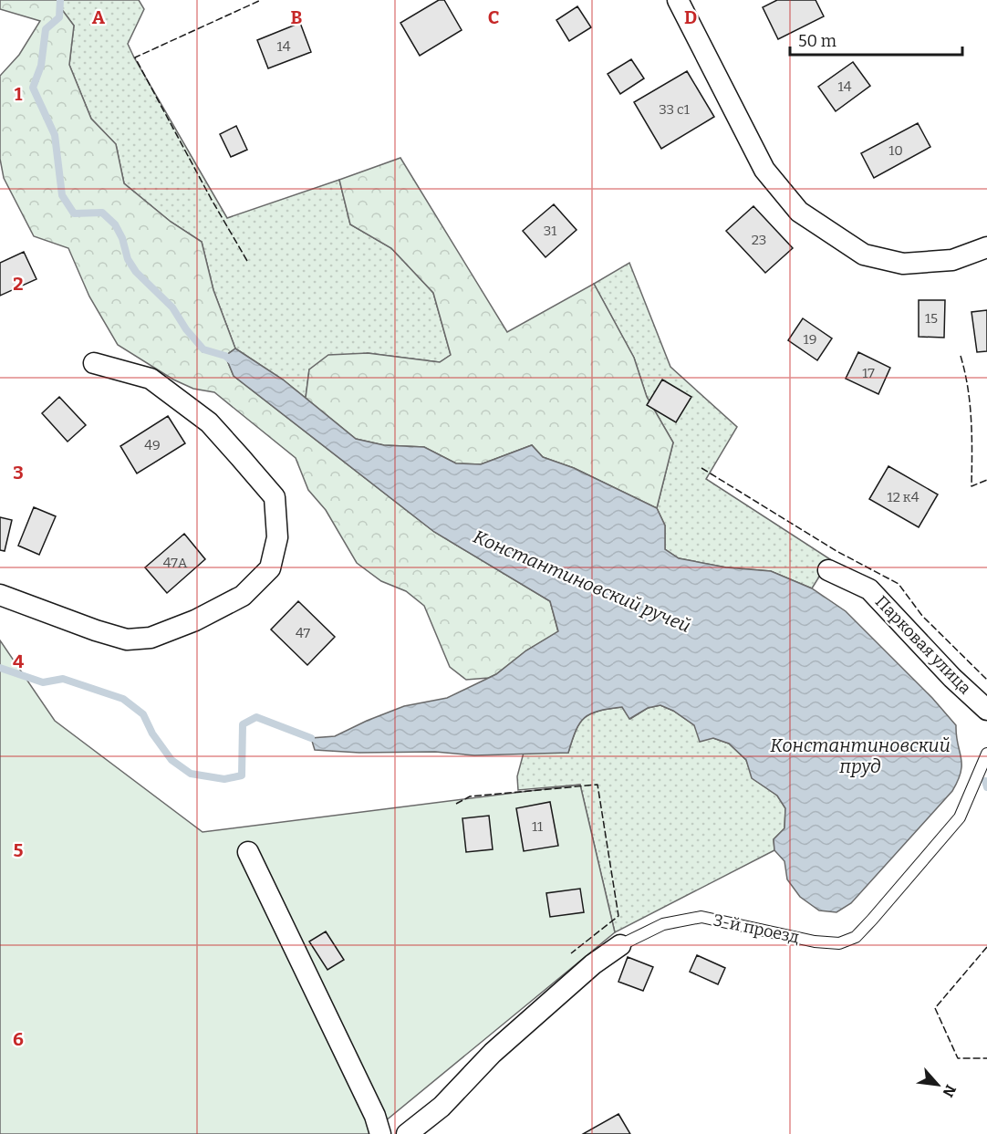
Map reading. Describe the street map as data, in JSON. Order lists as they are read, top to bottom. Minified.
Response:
{"streets":{"street":["Парковая улица","3-й проезд"]},"water":["Константиновский ручей","Константиновский пруд"],"house_numbers":["14","14","33 с1","10","31","23","15","19","17","49","12 к4","47А","47","11"],"scale_bar":"50 m","north":"bottom right","grid":{"columns":["A","B","C","D"],"rows":["1","2","3","4","5","6"]}}
